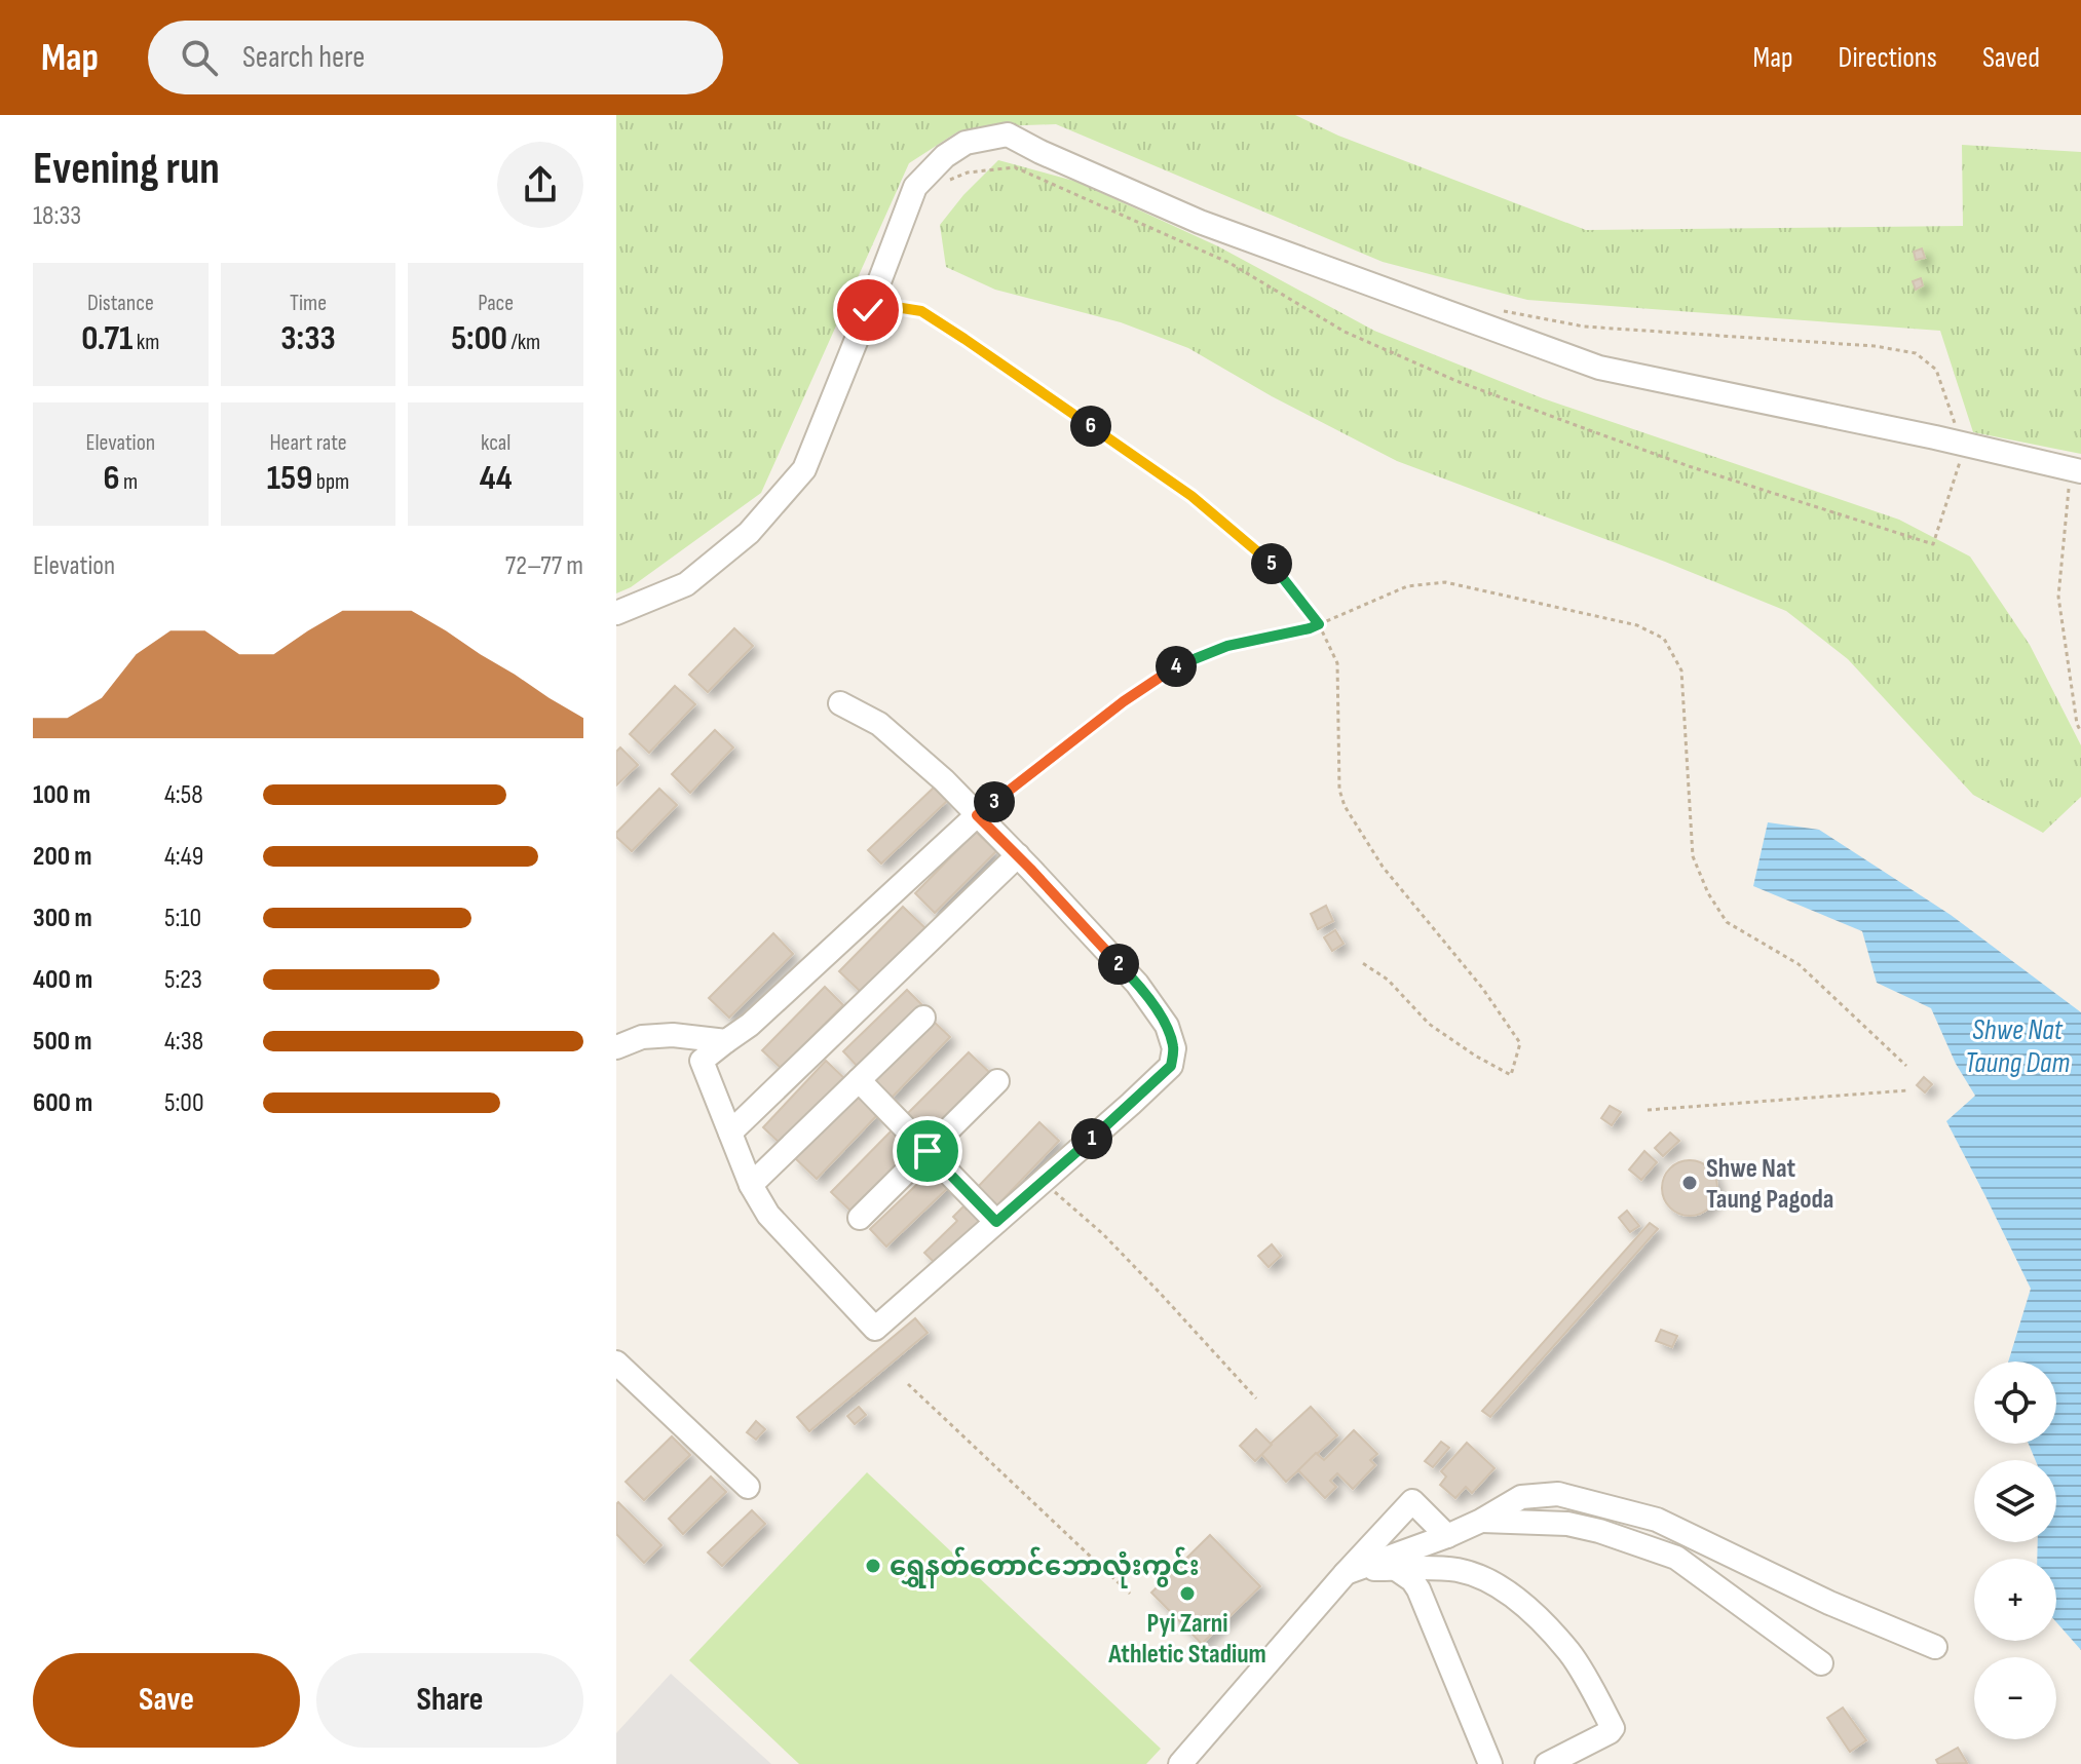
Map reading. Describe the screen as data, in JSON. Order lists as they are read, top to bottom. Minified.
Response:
{"water":["Shwe Nat Taung Dam"],"places":["Shwe Nat Taung Pagoda","ရွှေနတ်တောင်ဘောလုံးကွင်း","Pyi Zarni Athletic Stadium"],"page":{"header":"Map","search":"Search here","nav":["Map","Directions","Saved"],"heading":["Evening run","18:33"],"stats":[["Distance","0.71 km"],["Time","3:33"],["Pace","5:00 /km"],["Elevation","6 m"],["Heart rate","159 bpm"],["kcal","44"]],"pins":["6","5","4","3","2","1"],"chart":["Elevation","72–77 m"],"list":[{"name":"100 m","note":"4:58"},{"name":"200 m","note":"4:49"},{"name":"300 m","note":"5:10"},{"name":"400 m","note":"5:23"},{"name":"500 m","note":"4:38"},{"name":"600 m","note":"5:00"}],"map_buttons":["+","−"],"buttons":["Save","Share"]}}
